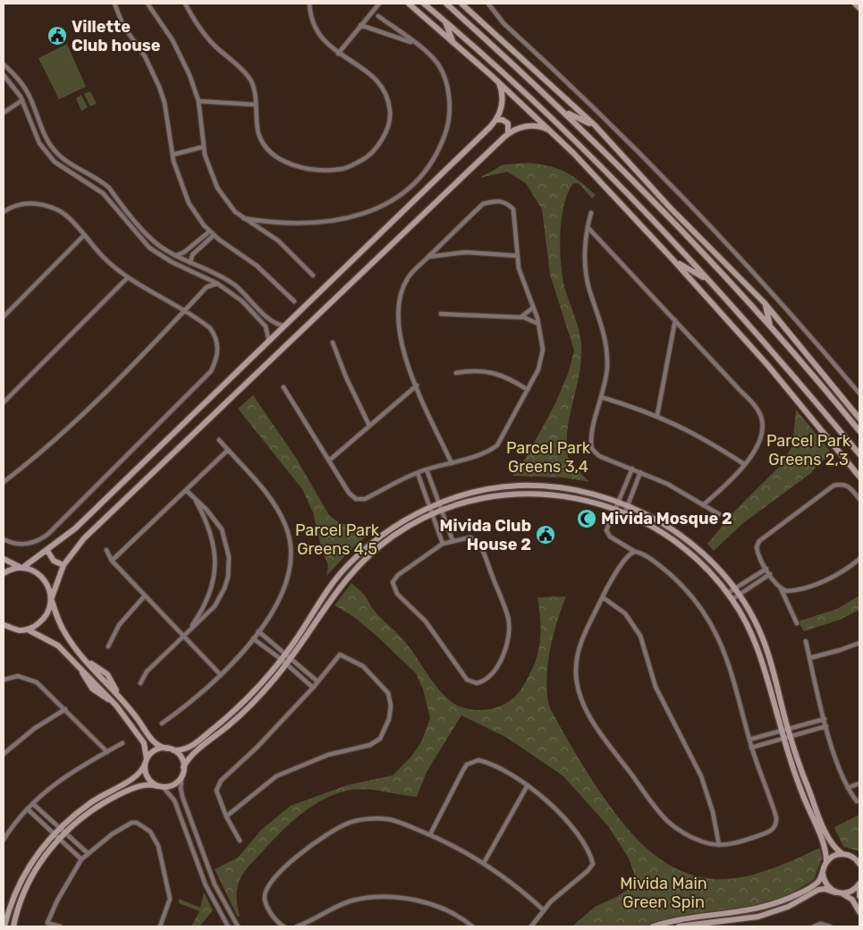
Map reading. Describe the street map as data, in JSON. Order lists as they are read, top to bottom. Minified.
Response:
{"parks":["Parcel Park Greens 2,3","Parcel Park Greens 3,4","Parcel Park Greens 4,5","Mivida Main Green Spin"],"places":{"public building":["Villette Club house","Mivida Club House 2"],"mosque":["Mivida Mosque 2"]}}
